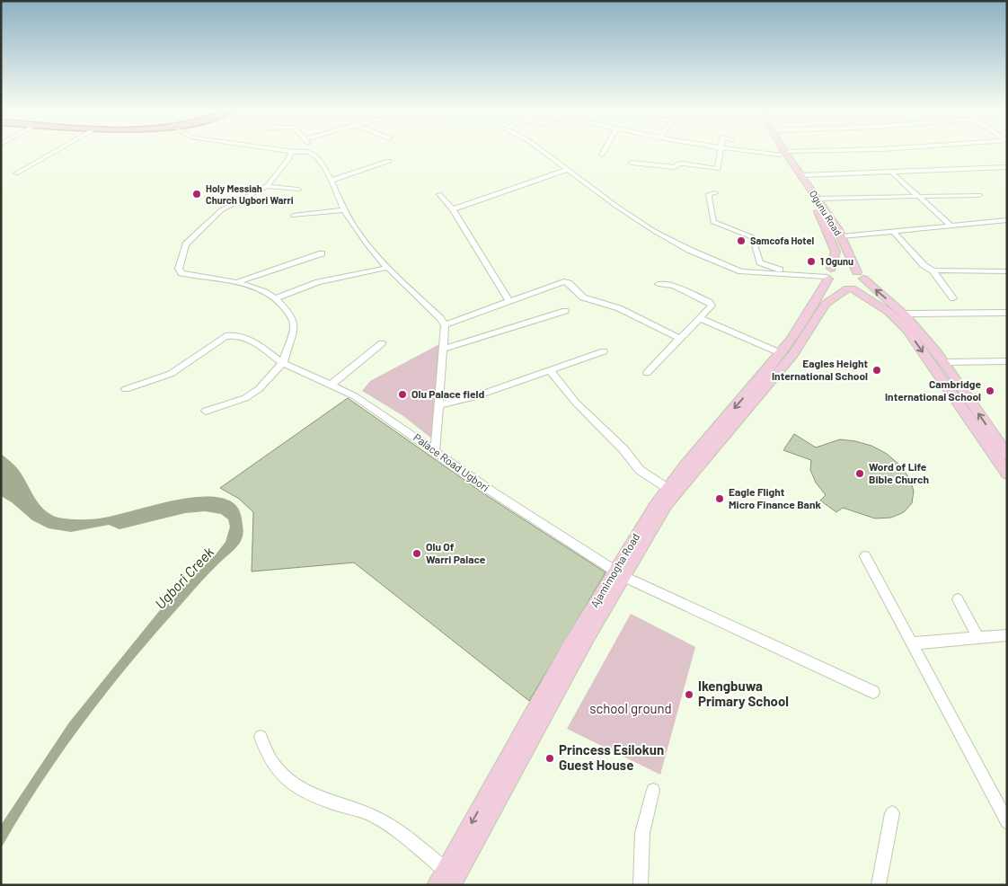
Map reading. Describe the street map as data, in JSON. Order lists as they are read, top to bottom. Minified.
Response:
{"streets":{"main road":["Ogunu Road","Ajamimogha Road"],"street":["Palace Road Ugbori"]},"crossings":[["Ogunu Road","Ajamimogha Road"],["Palace Road Ugbori","Ajamimogha Road"]],"water":["Ugbori Creek"],"parks":["school ground"],"places":["Holy Messiah Church Ugbori Warri","Samcofa Hotel","1 Ogunu","Eagles Height International School","Cambridge International School","Olu Palace field","Word of Life Bible Church","Eagle Flight Micro Finance Bank","Olu Of Warri Palace","Ikengbuwa Primary School","Princess Esilokun Guest House"]}
